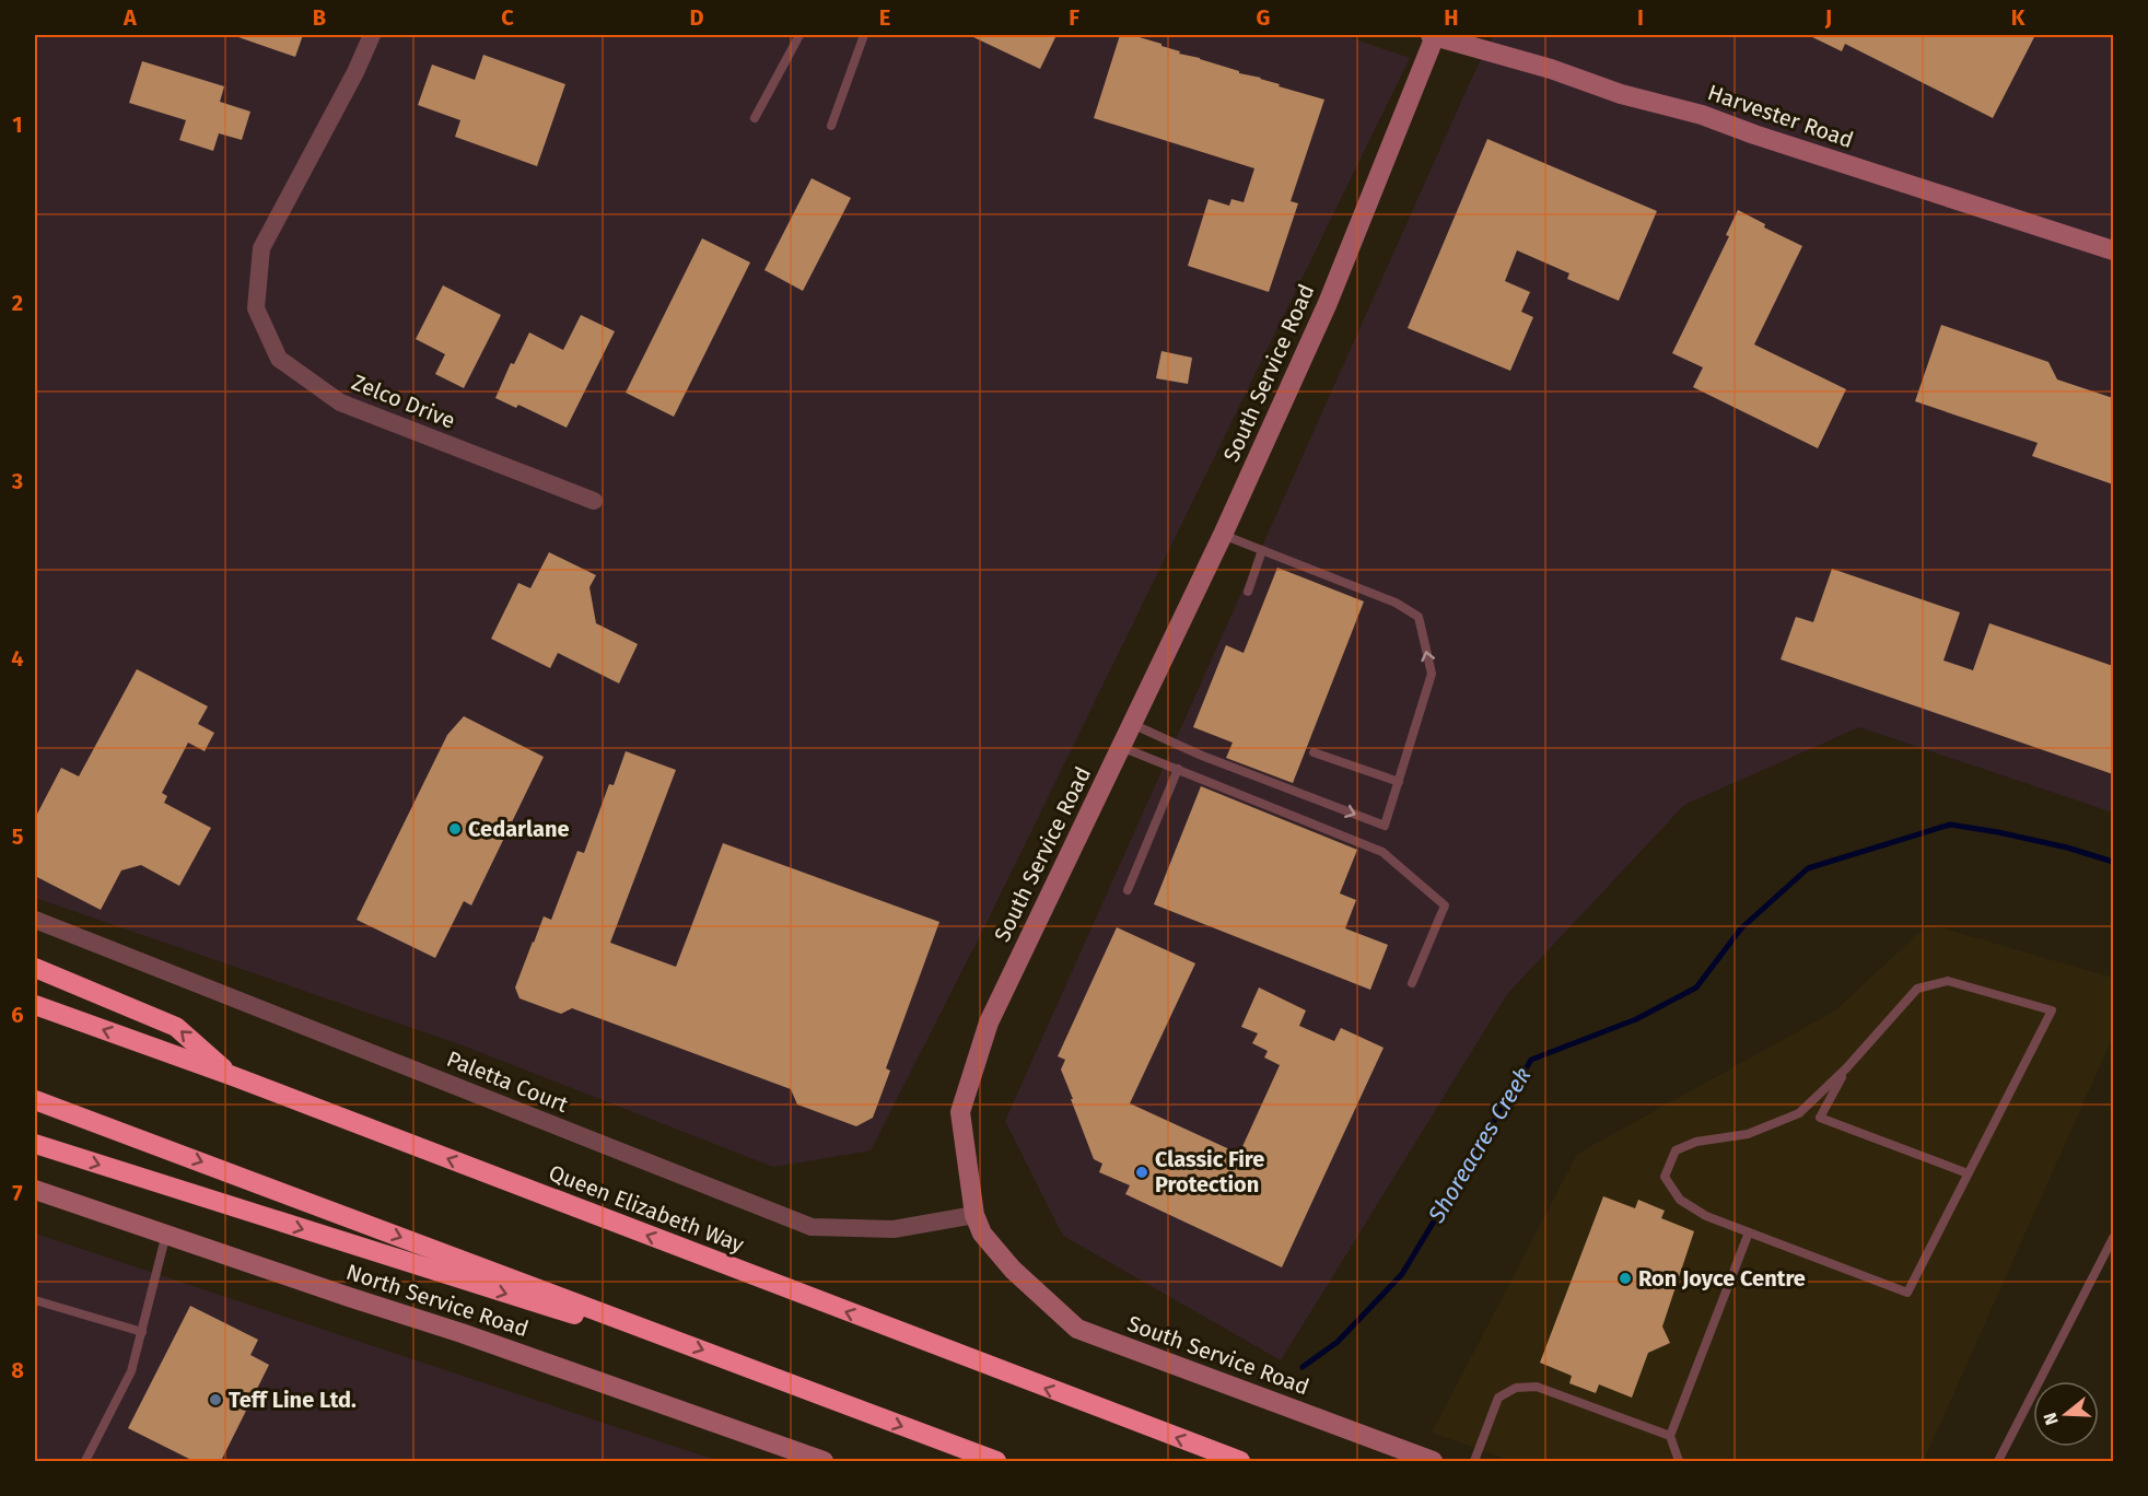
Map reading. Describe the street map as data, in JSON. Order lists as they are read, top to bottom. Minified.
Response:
{"streets":{"highway":["Queen Elizabeth Way"],"street":["Harvester Road","South Service Road","Zelco Drive","Paletta Court","North Service Road"]},"crossings":[["Harvester Road","South Service Road"],["South Service Road","Paletta Court"]],"water":["Shoreacres Creek"],"places":["Cedarlane","Classic Fire Protection","Ron Joyce Centre","Teff Line Ltd."],"north":"left","grid":{"columns":["A","B","C","D","E","F","G","H","I","J","K"],"rows":["1","2","3","4","5","6","7","8"]}}
